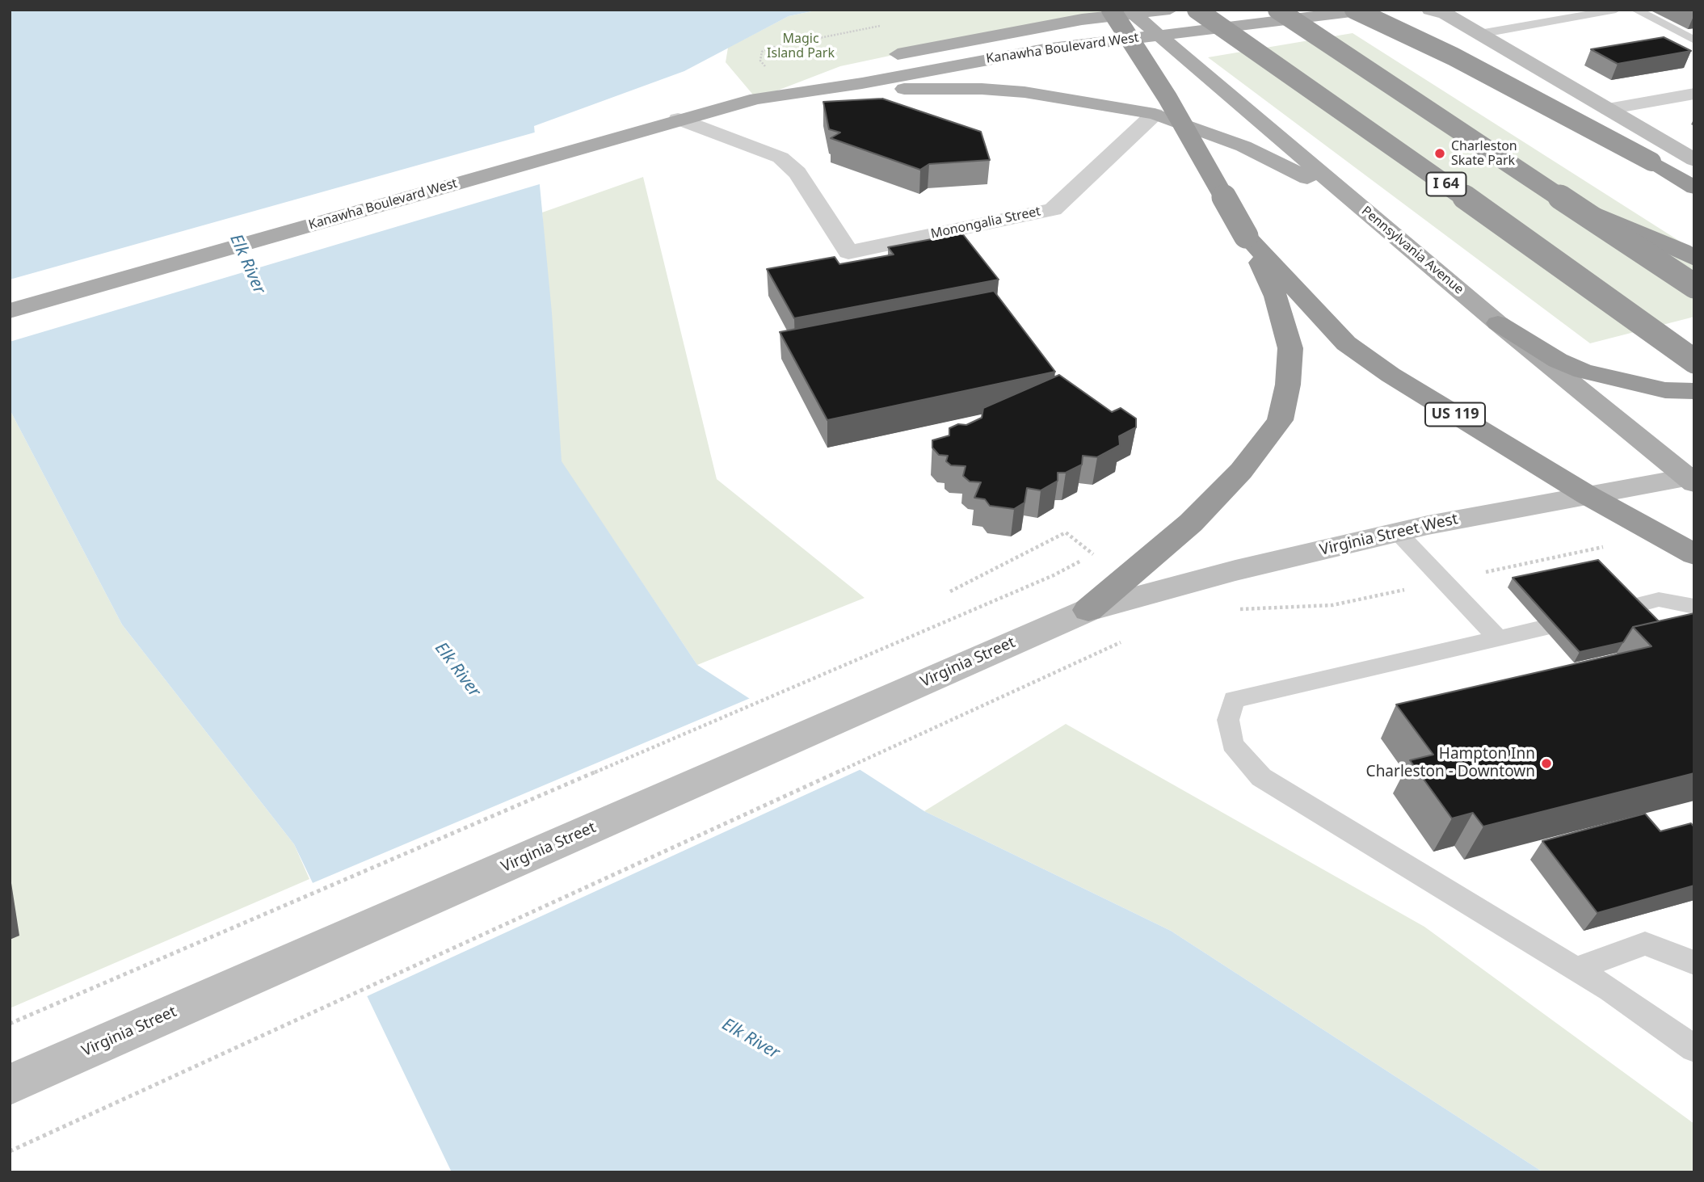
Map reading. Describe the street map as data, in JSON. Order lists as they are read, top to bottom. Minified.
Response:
{"streets":{"highway":["I 64","US 119"],"main road":["Kanawha Boulevard West","Pennsylvania Avenue","Virginia Street West","Virginia Street"],"street":["Monongalia Street"]},"crossings":[["Kanawha Boulevard West","Monongalia Street"],["Kanawha Boulevard West","Pennsylvania Avenue"],["Pennsylvania Avenue","Virginia Street West"],["US 119","Virginia Street West"],["Virginia Street West","Virginia Street"]],"water":["Elk River"],"parks":["Magic Island Park"],"places":["Charleston Skate Park","Hampton Inn Charleston - Downtown"]}
